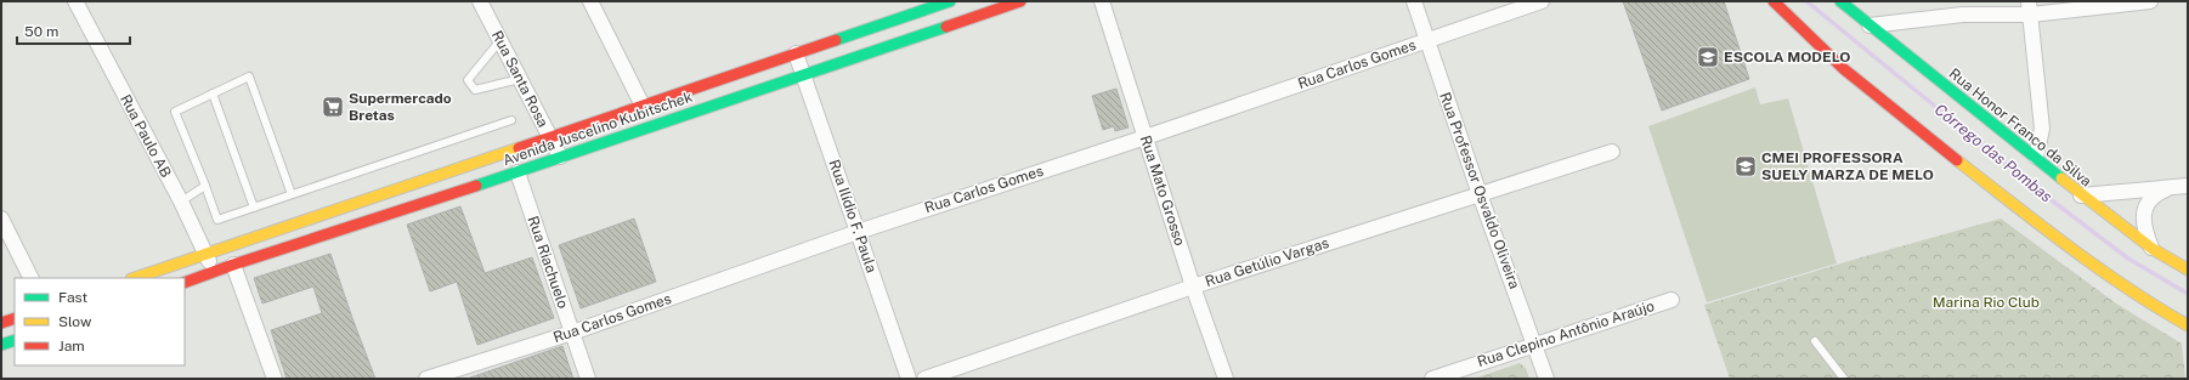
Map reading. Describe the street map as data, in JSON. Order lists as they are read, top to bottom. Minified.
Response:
{"streets":{"street":["Rua Carlos Gomes","Rua Santa Rosa","Rua Honor Franco da Silva","Avenida Juscelino Kubitschek","Rua Paulo AB","Rua Mato Grosso","Rua Professor Osvaldo Oliveira","Rua Ilídio F. Paula","Rua Riachuelo","Rua Getúlio Vargas","Rua Clepino Antônio Araújo"]},"crossings":[["Rua Carlos Gomes","Rua Mato Grosso"],["Rua Carlos Gomes","Rua Professor Osvaldo Oliveira"],["Rua Carlos Gomes","Rua Ilídio F. Paula"],["Rua Carlos Gomes","Rua Riachuelo"],["Rua Santa Rosa","Avenida Juscelino Kubitschek"],["Avenida Juscelino Kubitschek","Rua Paulo AB"],["Avenida Juscelino Kubitschek","Rua Ilídio F. Paula"],["Avenida Juscelino Kubitschek","Rua Riachuelo"],["Rua Mato Grosso","Rua Getúlio Vargas"],["Rua Professor Osvaldo Oliveira","Rua Getúlio Vargas"],["Rua Professor Osvaldo Oliveira","Rua Clepino Antônio Araújo"]],"water":["Córrego das Pombas"],"parks":["Marina Rio Club"],"places":{"school or university":["ESCOLA MODELO","CMEI PROFESSORA SUELY MARZA DE MELO"],"supermarket":["Supermercado Bretas"]},"legend":["Fast","Slow","Jam"],"scale_bar":"50 m"}
